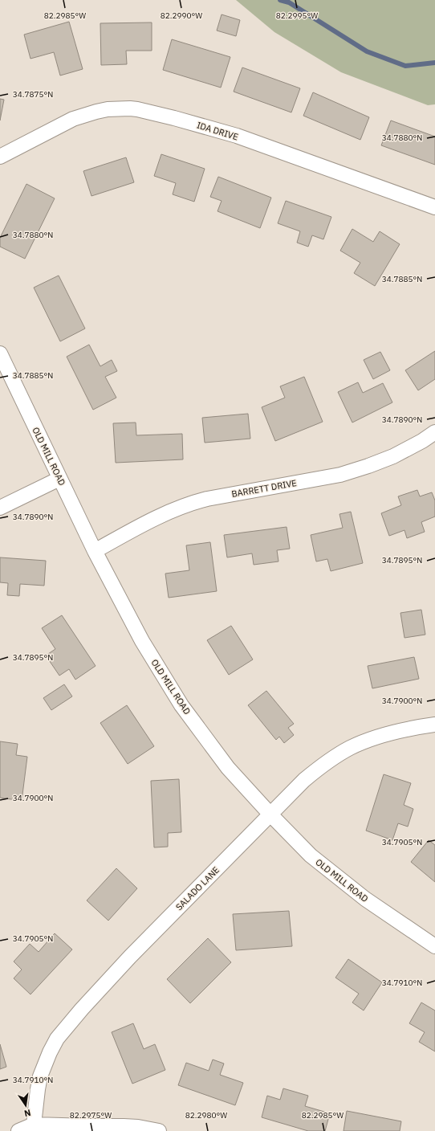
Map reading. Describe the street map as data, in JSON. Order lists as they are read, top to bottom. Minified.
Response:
{"streets":{"street":["IDA DRIVE","OLD MILL ROAD","BARRETT DRIVE","SALADO LANE"]},"crossings":[["OLD MILL ROAD","BARRETT DRIVE"],["OLD MILL ROAD","SALADO LANE"]],"north":"bottom","coordinates":["82.2985°W","82.2990°W","82.2995°W","34.7875°N","34.7880°N","34.7885°N","34.7890°N","34.7895°N","34.7900°N","34.7905°N","34.7910°N","82.2975°W","82.2980°W"]}
